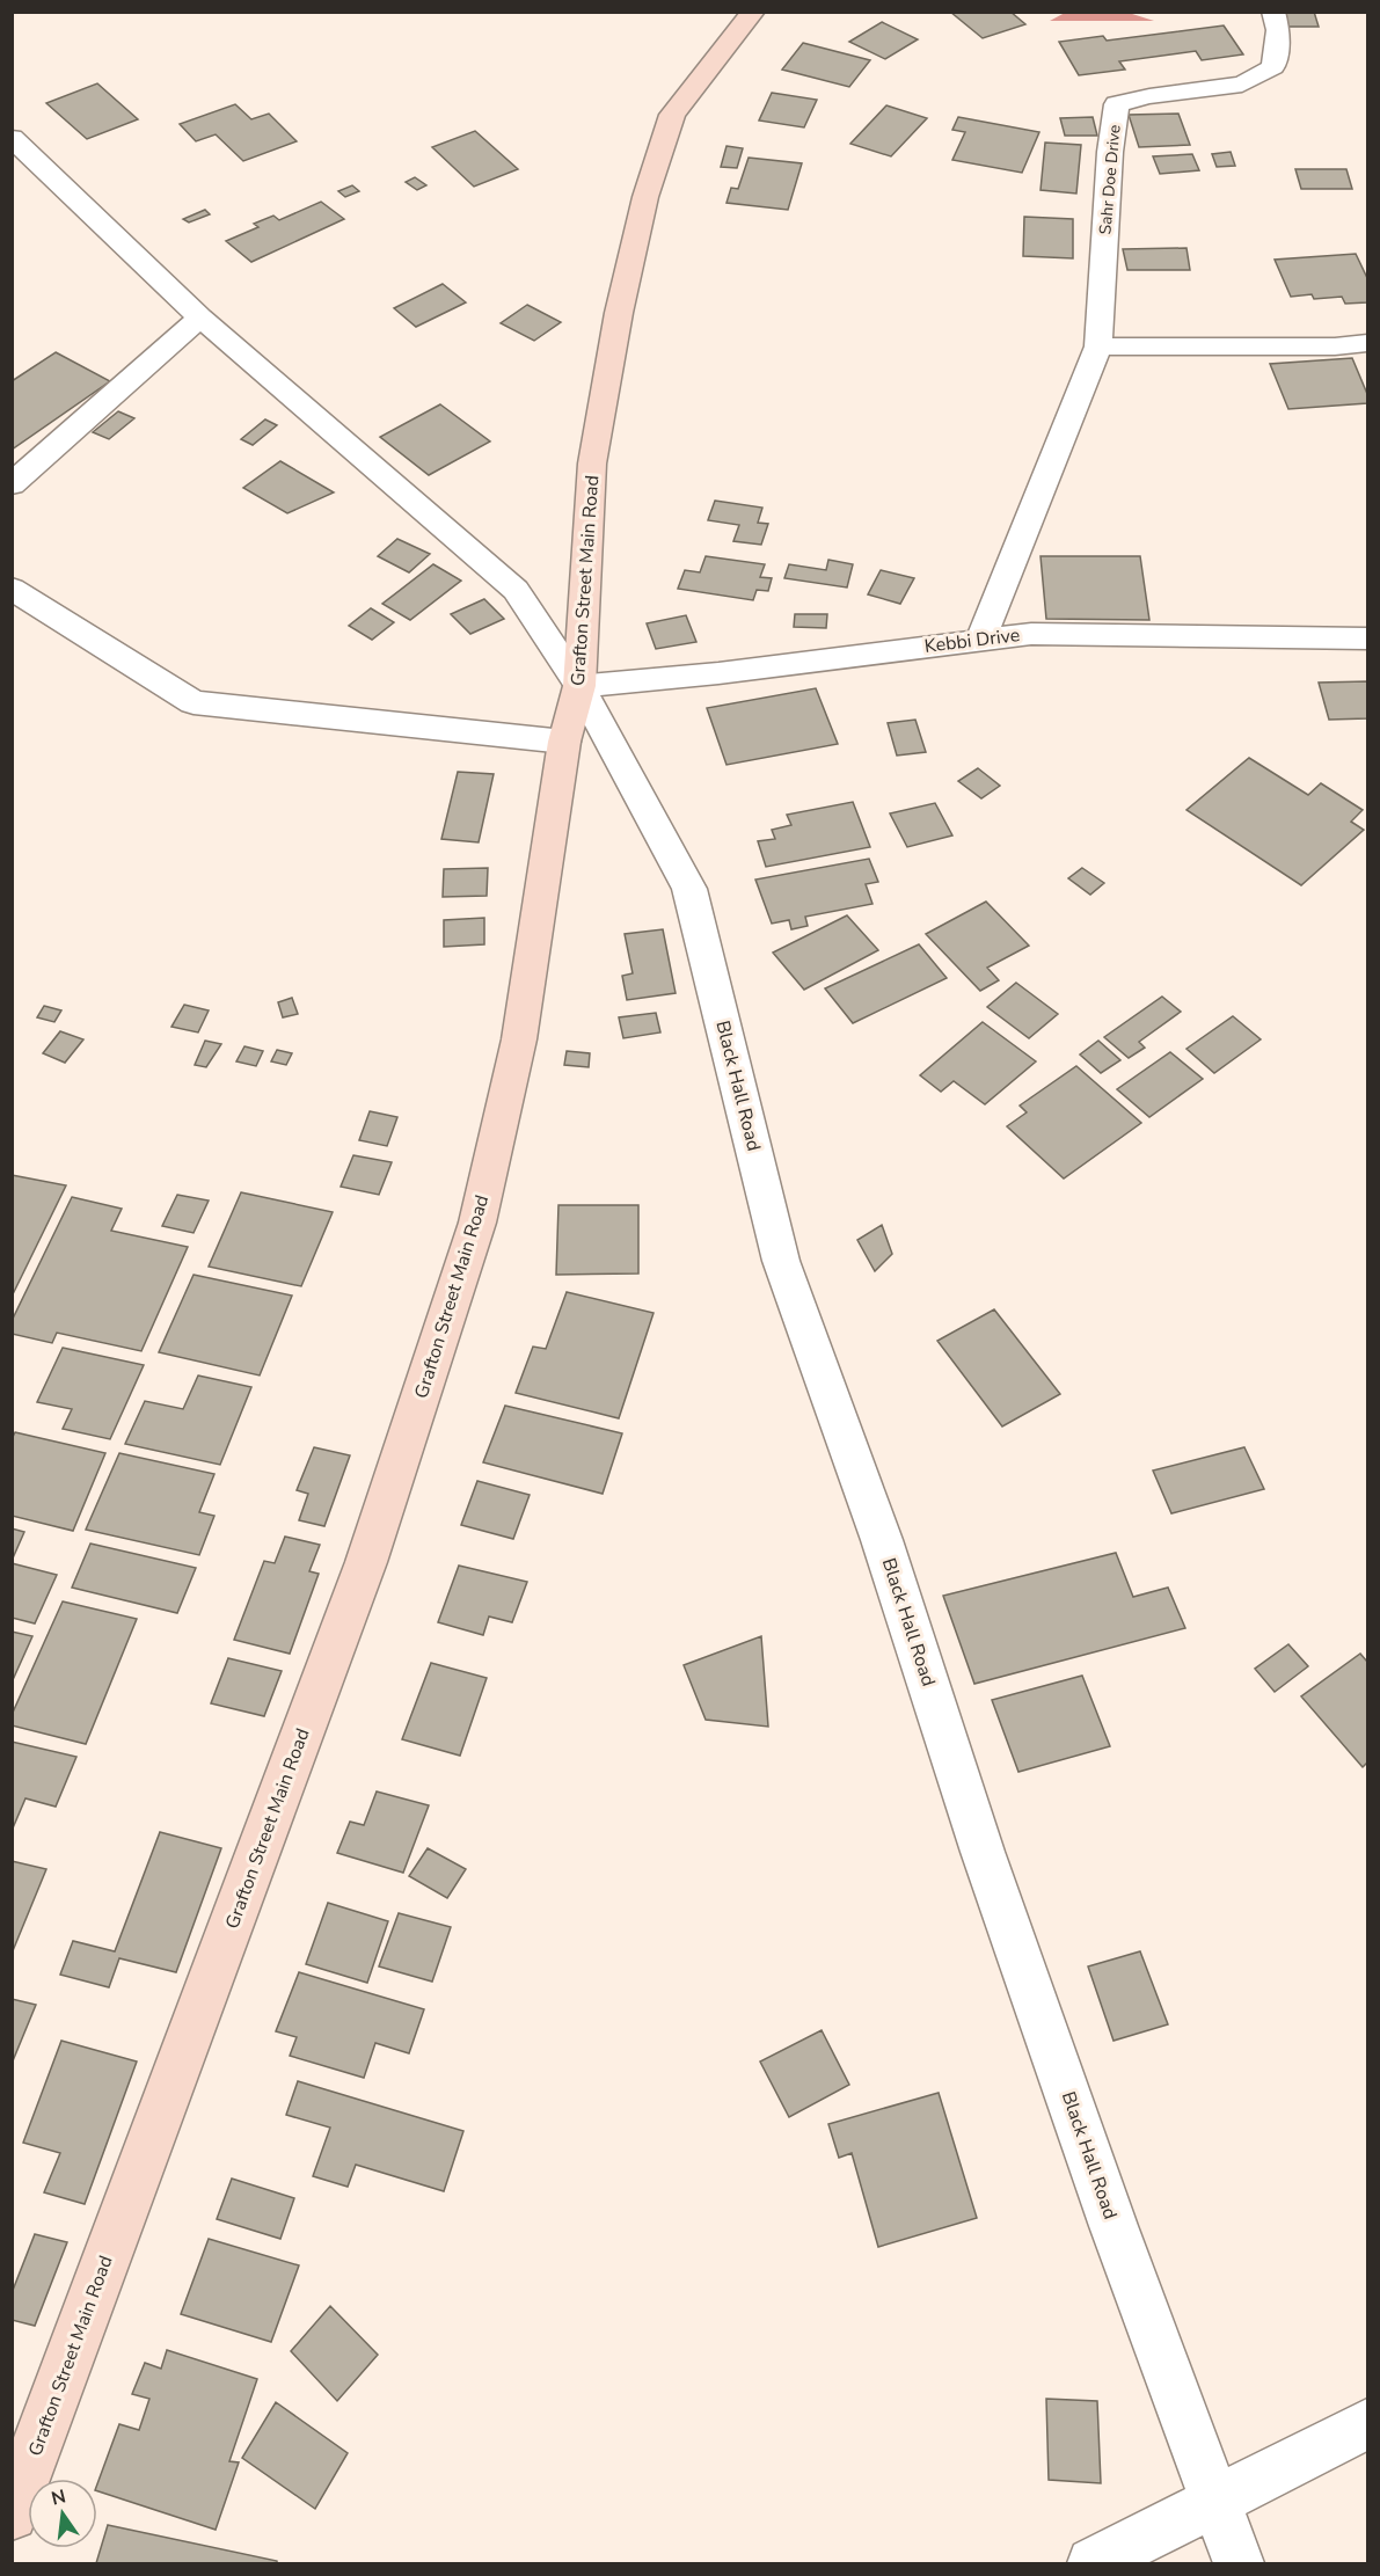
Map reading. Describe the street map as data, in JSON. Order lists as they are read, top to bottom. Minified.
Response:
{"streets":{"street":["Sahr Doe Drive","Grafton Street Main Road","Kebbi Drive","Black Hall Road"]},"crossings":[["Sahr Doe Drive","Kebbi Drive"],["Grafton Street Main Road","Kebbi Drive"],["Grafton Street Main Road","Black Hall Road"],["Kebbi Drive","Black Hall Road"]],"north":"top"}
